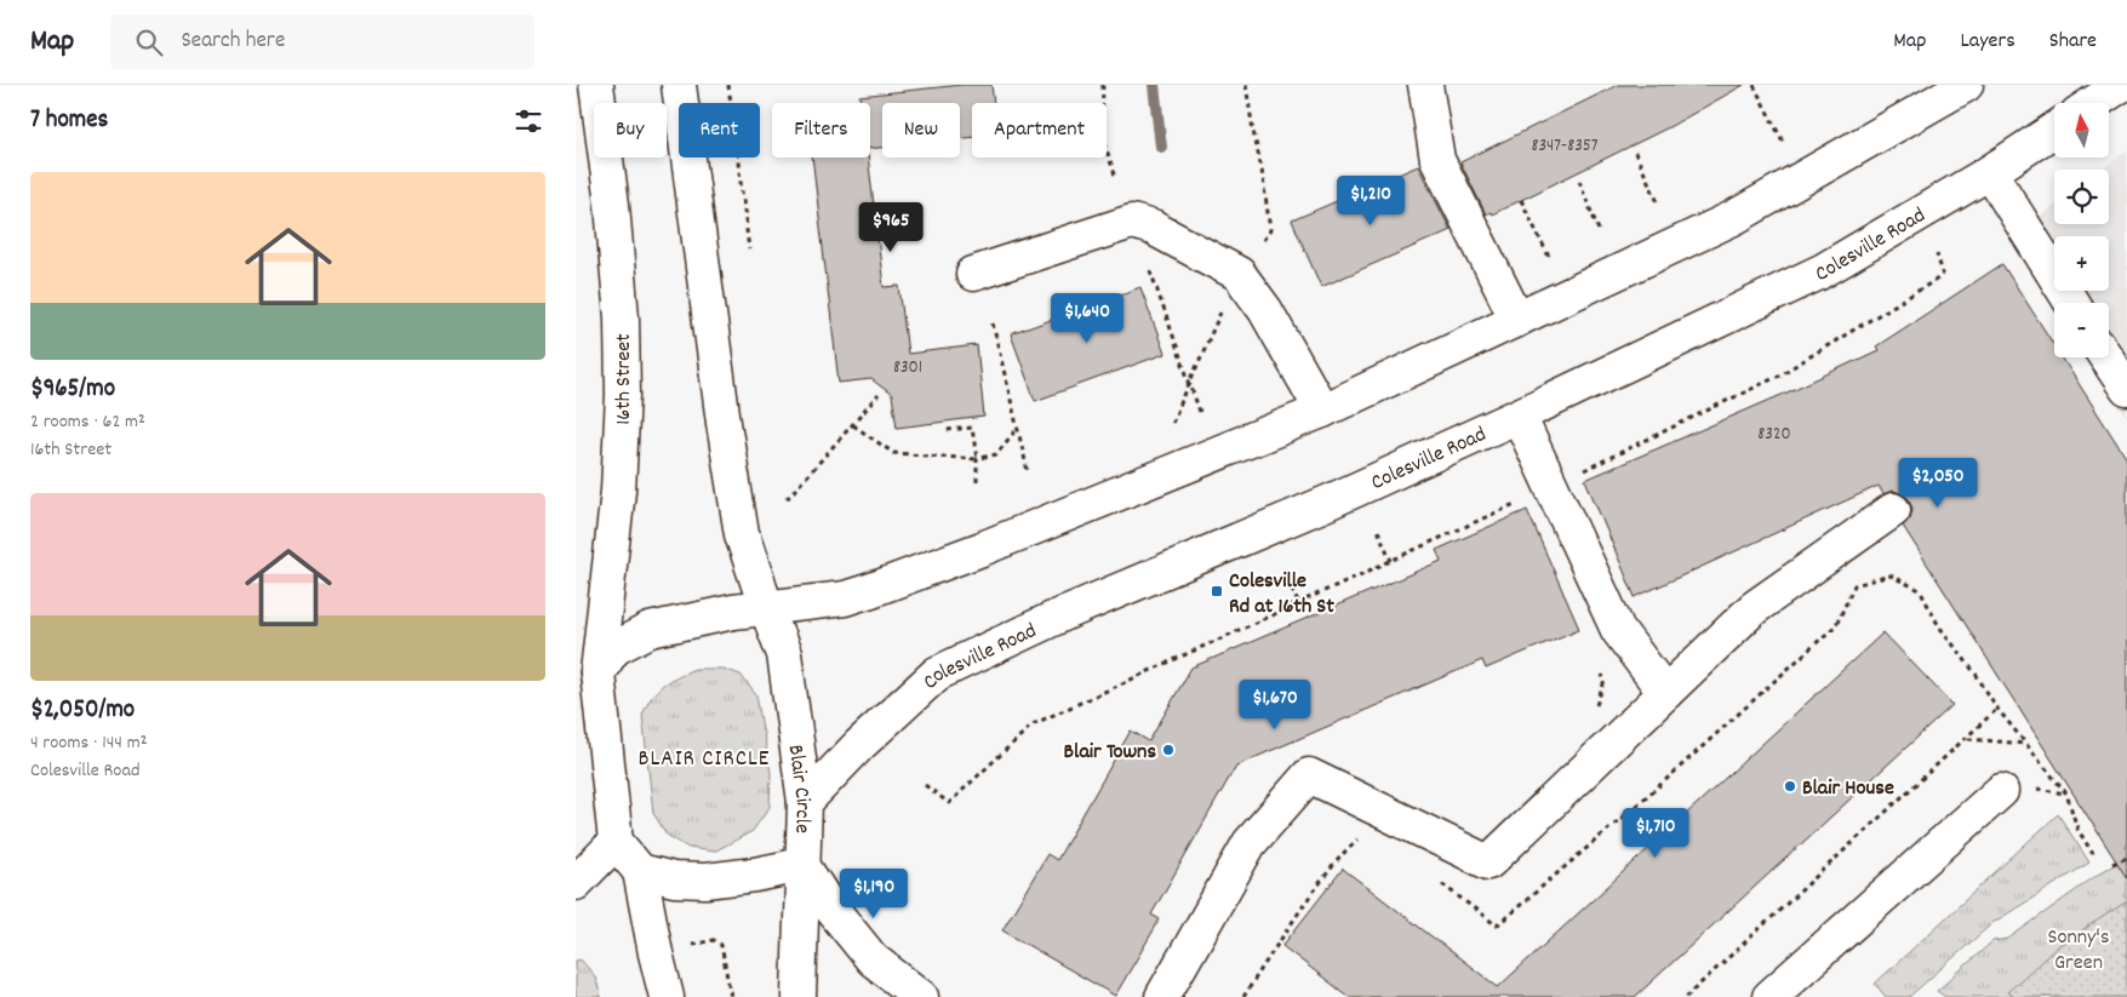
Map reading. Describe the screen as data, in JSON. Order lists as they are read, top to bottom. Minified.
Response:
{"streets":{"main road":["Colesville Road","16th Street","Blair Circle"]},"crossings":[["Colesville Road","Blair Circle"]],"districts":["BLAIR CIRCLE"],"parks":["Sonny's Green"],"places":{"transit":["Colesville Rd at 16th St"],"other":["Blair Towns","Blair House"]},"house_numbers":["8347-8357","8301","8320"],"north":"top","page":{"header":"Map","search":"Search here","nav":["Map","Layers","Share"],"heading":"7 homes","map_buttons":["+","−"],"chip":["Buy","Rent","Filters","New","Apartment"],"list":[{"name":"$965/mo","note":"2 rooms · 62 m² · 16th Street"},{"name":"$2,050/mo","note":"4 rooms · 144 m² · Colesville Road"}],"price":["$1,210","$965","$1,640","$2,050","$1,670","$1,710","$1,190"]}}
